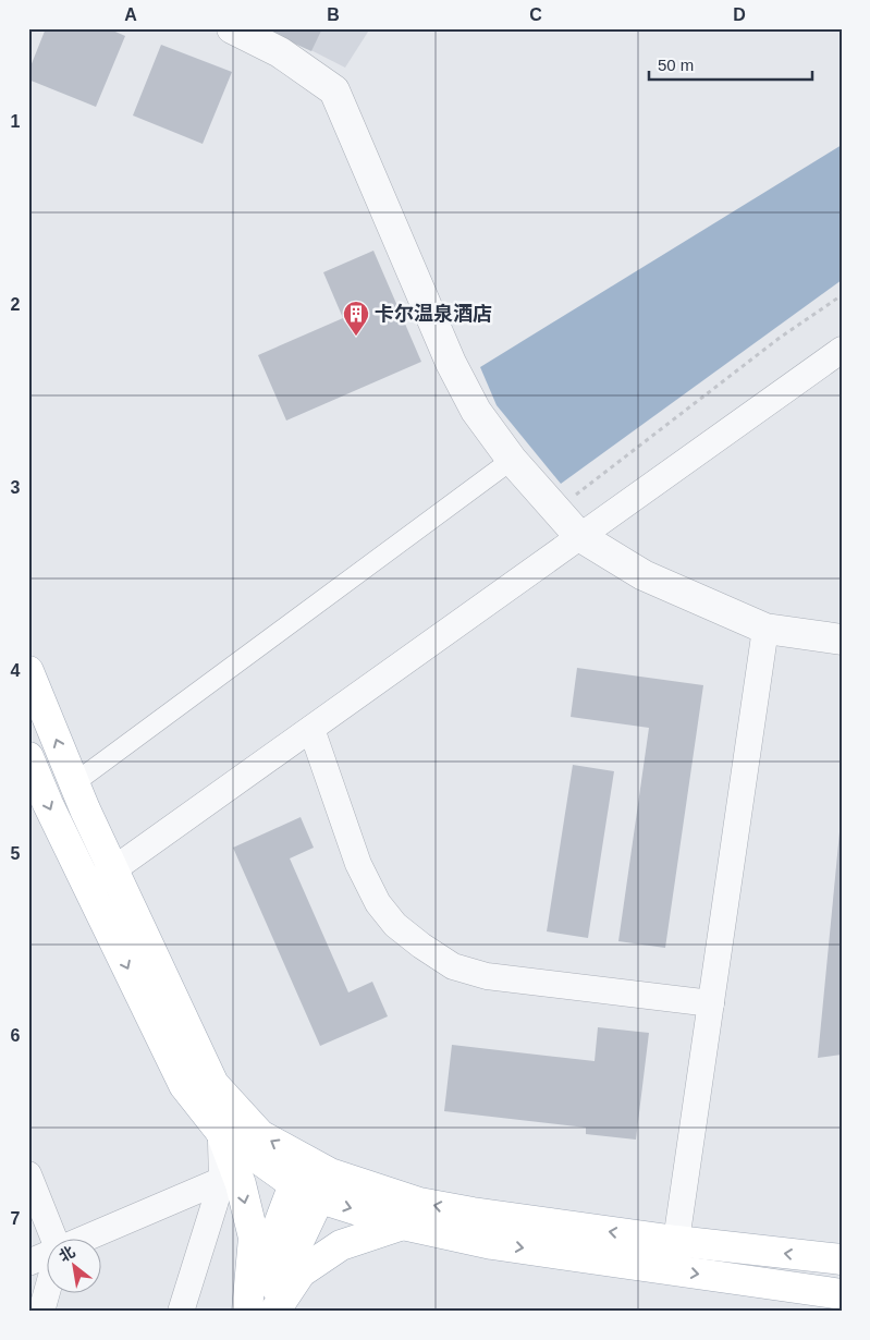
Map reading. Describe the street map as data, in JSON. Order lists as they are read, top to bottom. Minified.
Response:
{"places":{"building":["卡尔温泉酒店"]},"scale_bar":"50 m","north":"top left","grid":{"columns":["A","B","C","D"],"rows":["1","2","3","4","5","6","7"]}}
